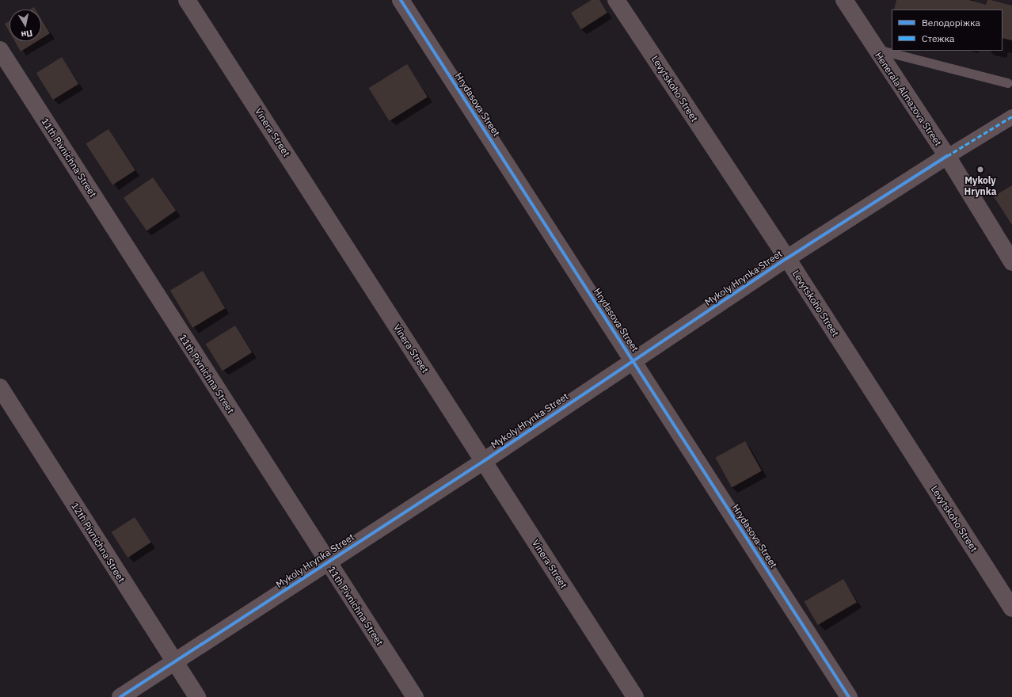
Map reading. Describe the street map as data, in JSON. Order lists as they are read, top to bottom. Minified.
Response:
{"streets":{"street":["Levytskoho Street","Henerala Almazova Street","Hrydasova Street","Vinera Street","11th Pivnichna Street","Mykoly Hrynka Street","12th Pivnichna Street"]},"crossings":[["Levytskoho Street","Mykoly Hrynka Street"],["Henerala Almazova Street","Mykoly Hrynka Street"],["Hrydasova Street","Mykoly Hrynka Street"],["Vinera Street","Mykoly Hrynka Street"],["11th Pivnichna Street","Mykoly Hrynka Street"],["Mykoly Hrynka Street","12th Pivnichna Street"]],"places":["Mykoly Hrynka"],"legend":["Велодоріжка","Стежка"],"north":"bottom"}
